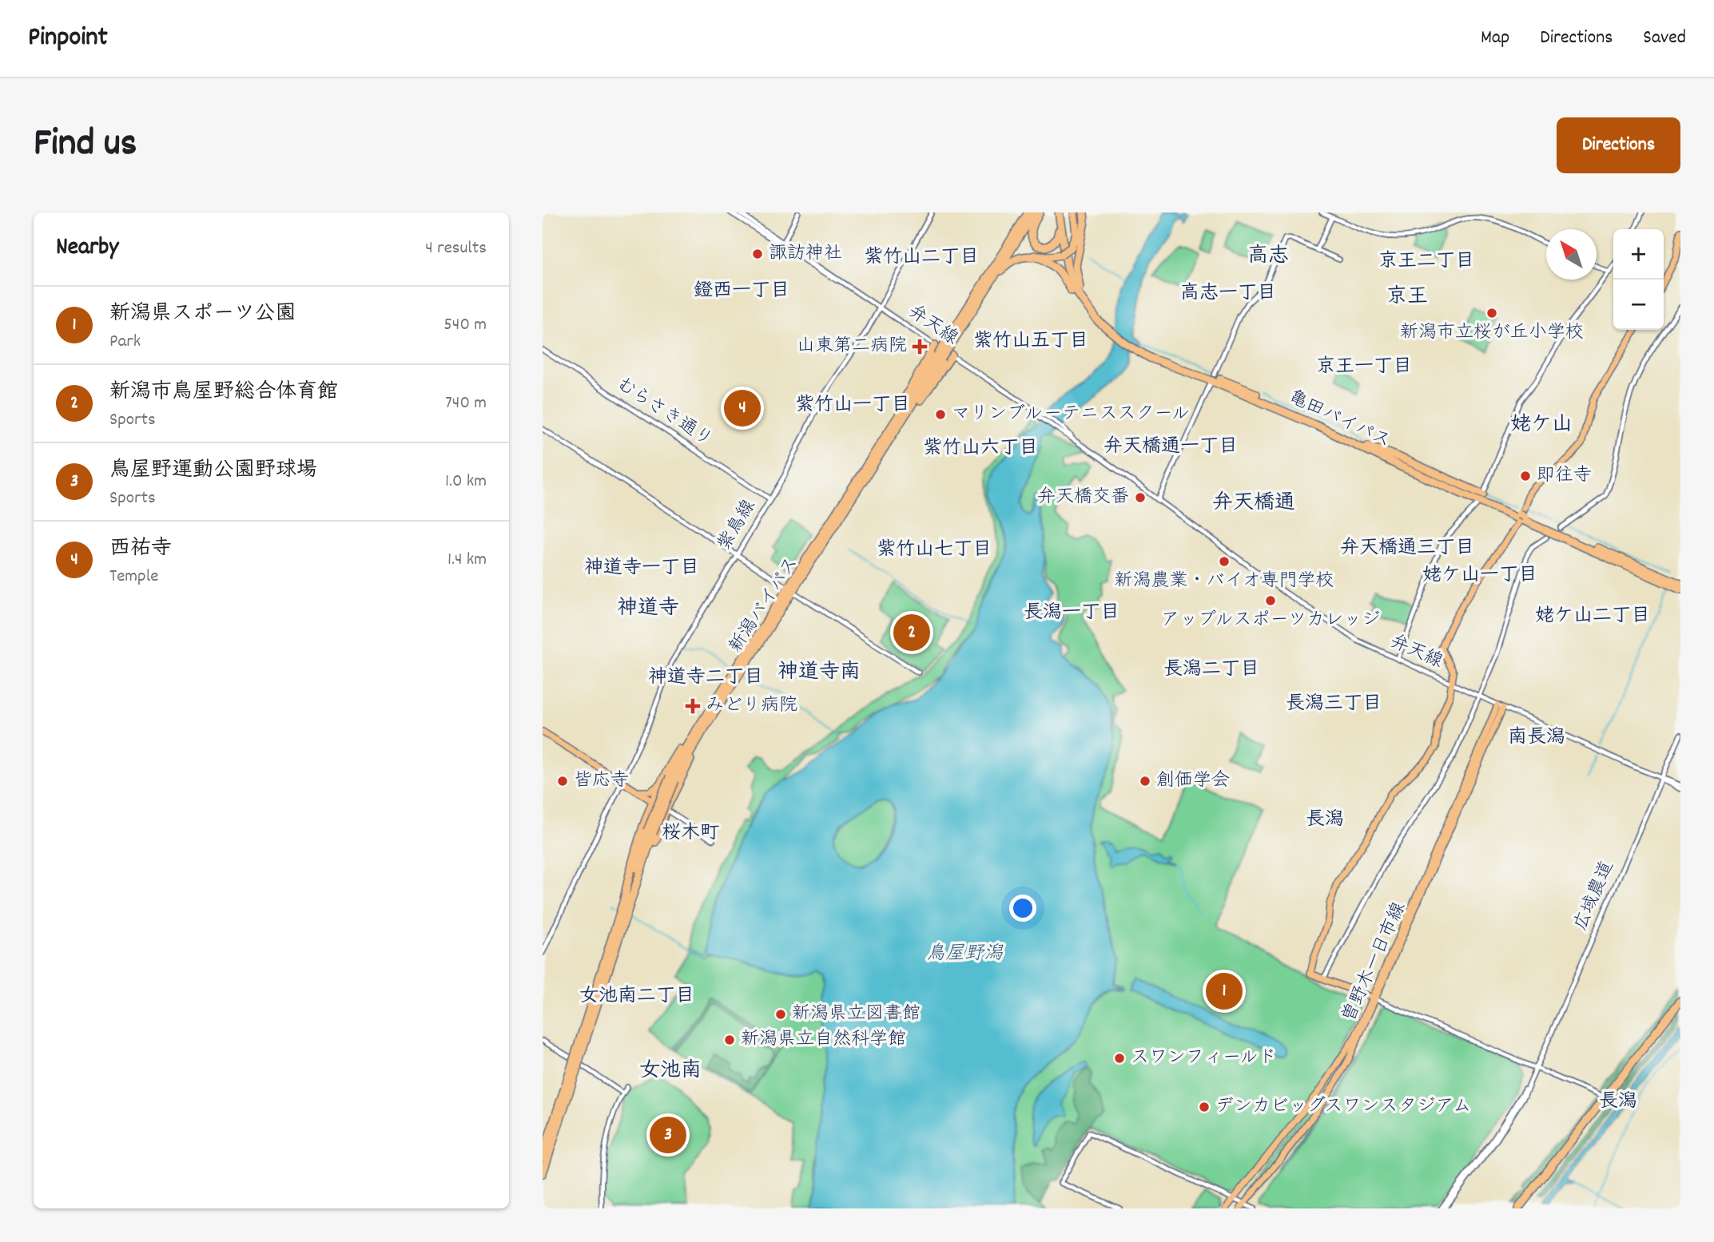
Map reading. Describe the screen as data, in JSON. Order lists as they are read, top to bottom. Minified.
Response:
{"streets":{"highway":["亀田バイパス","新潟バイパス"],"main road":["曽野木一日市線"],"street":["弁天線","むらさき通り","紫鳥線","広域農道"]},"crossings":[["弁天線","紫鳥線"],["弁天線","広域農道"],["弁天線","曽野木一日市線"],["むらさき通り","紫鳥線"]],"districts":["高志","紫竹山二丁目","京王二丁目","鐙西一丁目","高志一丁目","京王","紫竹山五丁目","京王一丁目","紫竹山一丁目","姥ケ山","弁天橋通一丁目","紫竹山六丁目","弁天橋通","弁天橋通三丁目","紫竹山七丁目","神道寺一丁目","姥ケ山一丁目","神道寺","長潟一丁目","姥ケ山二丁目","長潟二丁目","神道寺南","神道寺二丁目","長潟三丁目","南長潟","長潟","桜木町","女池南二丁目","女池南","長潟"],"water":["鳥屋野潟"],"places":{"other":["諏訪神社","新潟市立桜が丘小学校","マリンブルーテニススクール","即往寺","弁天橋交番","新潟農業・バイオ専門学校","アップルスポーツカレッジ","皆応寺","創価学会","新潟県立図書館","新潟県立自然科学館","スワンフィールド","デンカビッグスワンスタジアム"],"health":["山東第二病院","みどり病院"]},"north":"top left","page":{"header":"Pinpoint","nav":["Map","Directions","Saved"],"title":"Find us","buttons":"Directions","heading":["Nearby","4 results"],"map_buttons":["+","−"],"list":[{"mark":"1","name":"新潟県スポーツ公園","note":"Park","value":"540 m"},{"mark":"2","name":"新潟市鳥屋野総合体育館","note":"Sports","value":"740 m"},{"mark":"3","name":"鳥屋野運動公園野球場","note":"Sports","value":"1.0 km"},{"mark":"4","name":"西祐寺","note":"Temple","value":"1.4 km"}],"pins":["4","2","1","3"]}}
